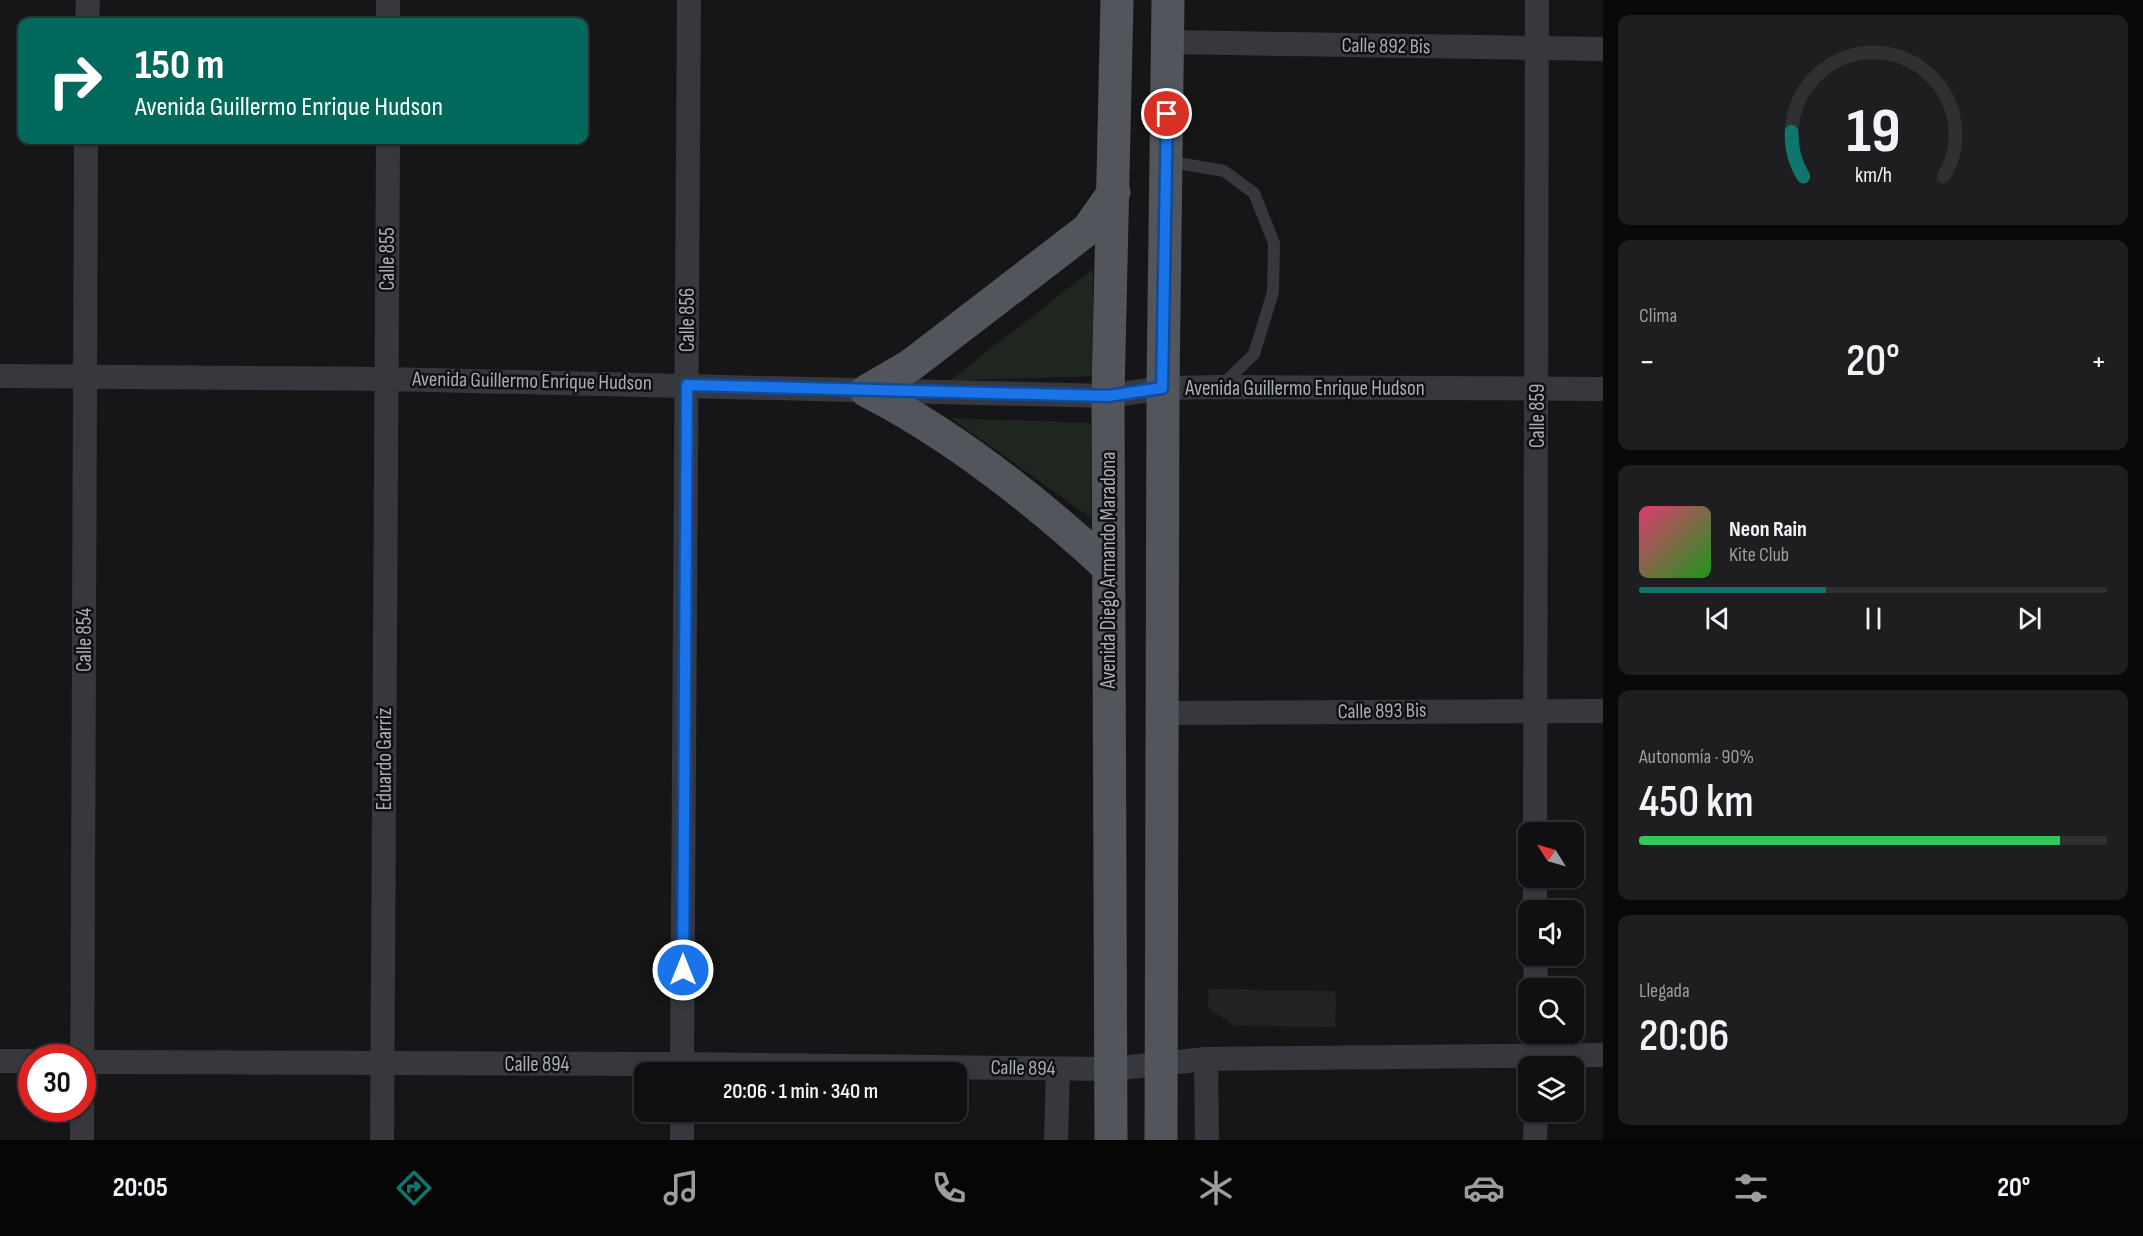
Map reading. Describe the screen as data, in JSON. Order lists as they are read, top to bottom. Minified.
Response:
{"streets":{"main road":["Avenida Diego Armando Maradona"],"street":["Calle 892 Bis","Calle 855","Calle 856","Avenida Guillermo Enrique Hudson","Calle 859","Calle 854","Calle 893 Bis","Eduardo Garriz","Calle 894"]},"crossings":[["Calle 892 Bis","Calle 859"],["Calle 855","Avenida Guillermo Enrique Hudson"],["Calle 855","Eduardo Garriz"],["Calle 856","Avenida Guillermo Enrique Hudson"],["Avenida Guillermo Enrique Hudson","Calle 859"],["Avenida Guillermo Enrique Hudson","Avenida Diego Armando Maradona"],["Avenida Guillermo Enrique Hudson","Calle 854"],["Avenida Guillermo Enrique Hudson","Eduardo Garriz"],["Calle 859","Calle 893 Bis"],["Avenida Diego Armando Maradona","Calle 894"],["Eduardo Garriz","Calle 894"]],"north":"top left","page":{"turn":["150 m","Avenida Guillermo Enrique Hudson"],"tile":["Clima",["Autonomía · 90%","450 km"],["Llegada","20:06"]],"heat":["−","20°","+"],"song":["Neon Rain","Kite Club"],"limit":"30","trip":"20:06 · 1 min · 340 m","tabs":["20:05","20°"],"gauge":["19","km/h"]}}
